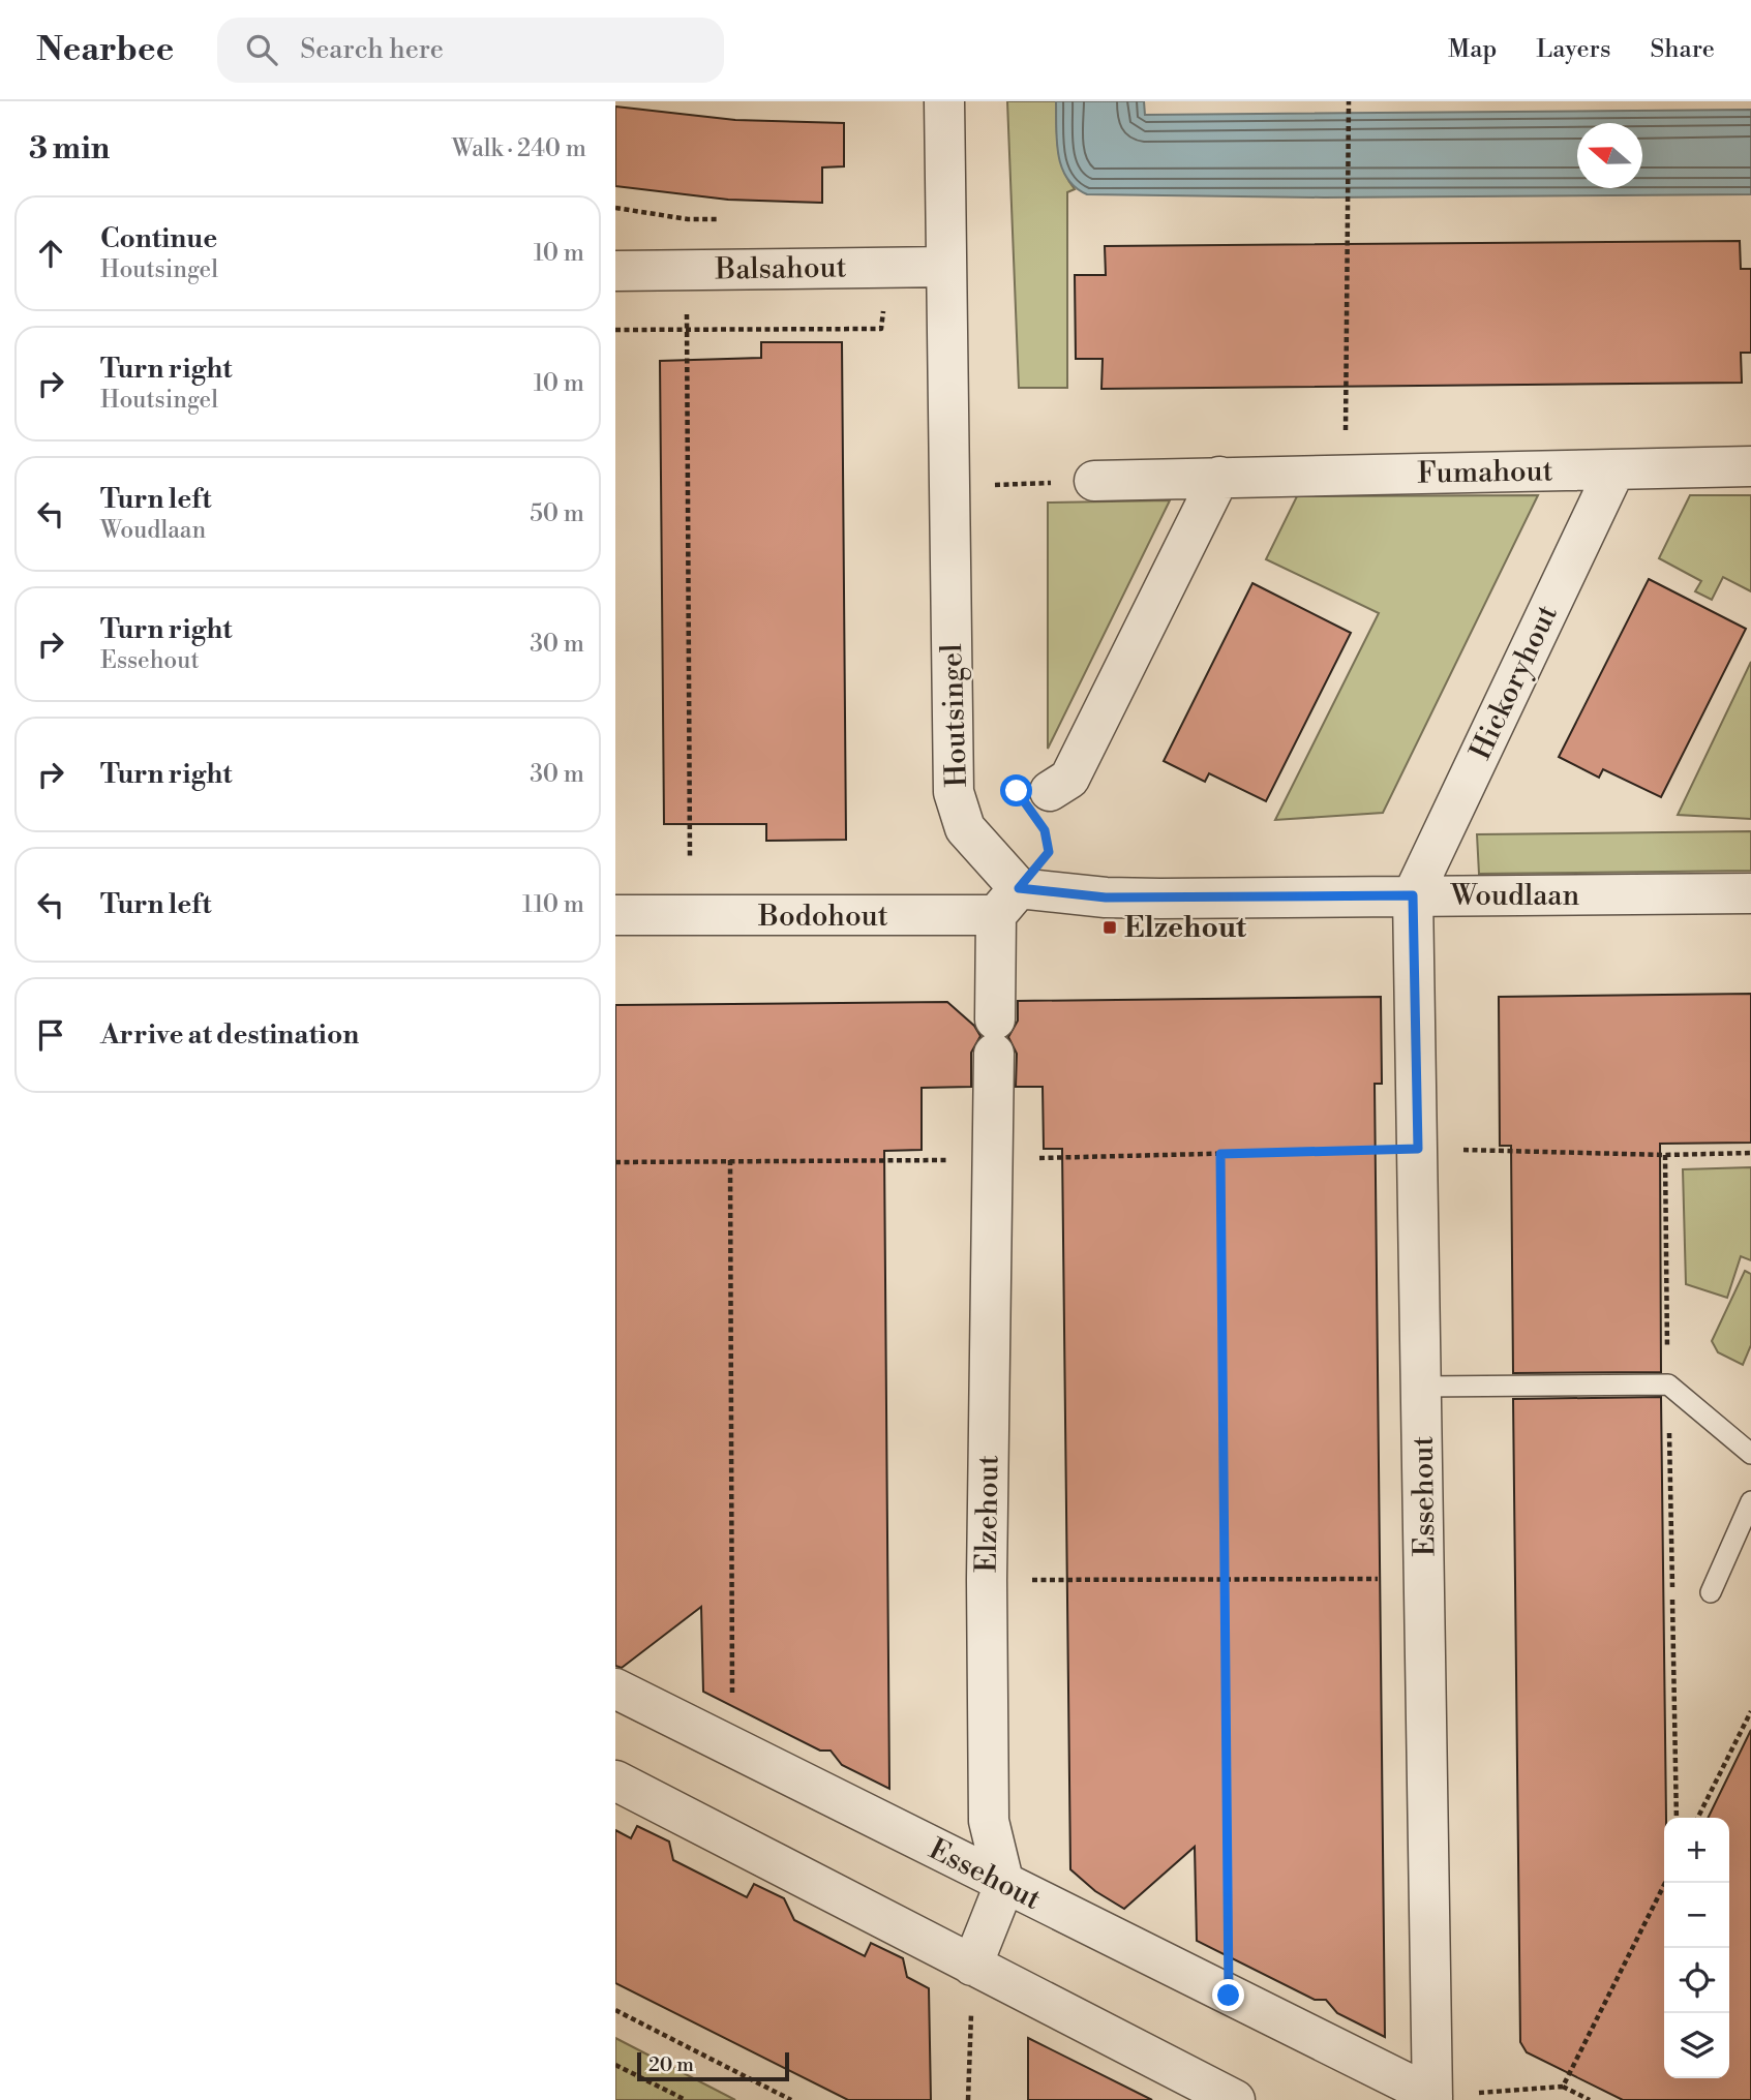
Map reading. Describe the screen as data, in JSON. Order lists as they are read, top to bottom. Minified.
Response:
{"streets":{"street":["Balsahout","Fumahout","Hickoryhout","Houtsingel","Woudlaan","Bodohout","Essehout","Elzehout"]},"crossings":[["Balsahout","Houtsingel"],["Fumahout","Hickoryhout"],["Hickoryhout","Woudlaan"],["Hickoryhout","Essehout"],["Houtsingel","Woudlaan"],["Houtsingel","Bodohout"],["Houtsingel","Elzehout"],["Woudlaan","Bodohout"],["Woudlaan","Essehout"],["Woudlaan","Elzehout"],["Bodohout","Elzehout"],["Essehout","Elzehout"]],"places":{"transit":["Elzehout"]},"scale_bar":"20 m","north":"left","page":{"header":"Nearbee","search":"Search here","nav":["Map","Layers","Share"],"heading":["3 min","Walk · 240 m"],"list":[["Continue","Houtsingel","10 m"],["Turn right","Houtsingel","10 m"],["Turn left","Woudlaan","50 m"],["Turn right","Essehout","30 m"],["Turn right","30 m"],["Turn left","110 m"],"Arrive at destination"],"map_buttons":["+","−"],"scale":"20 m"}}
